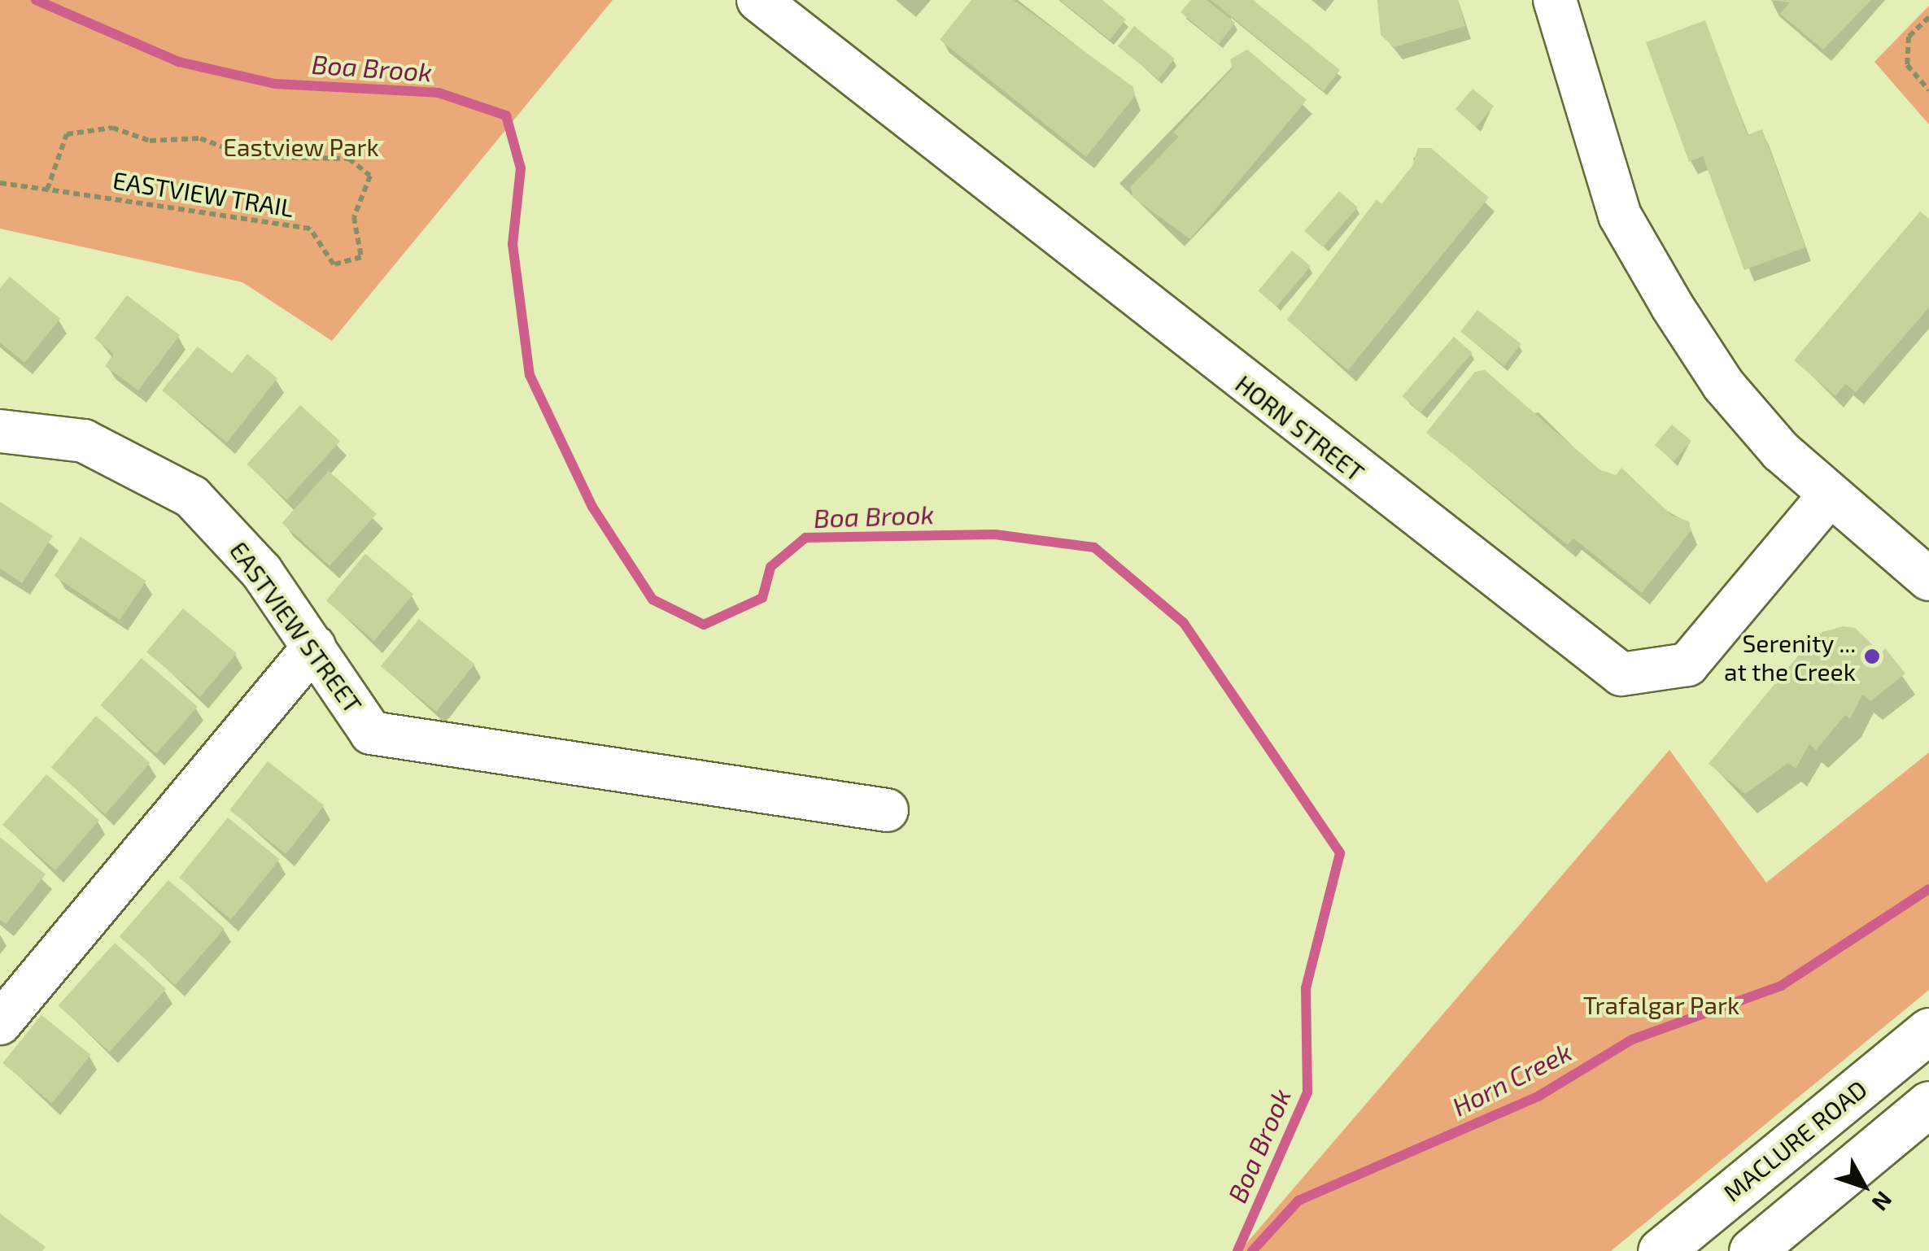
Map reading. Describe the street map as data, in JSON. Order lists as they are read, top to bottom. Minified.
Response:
{"streets":{"main road":["MACLURE ROAD"],"street":["HORN STREET","EASTVIEW STREET"],"path":["EASTVIEW TRAIL"]},"water":["Boa Brook","Horn Creek"],"parks":["Eastview Park","Trafalgar Park"],"places":["Serenity ... at the Creek"],"north":"bottom right"}
